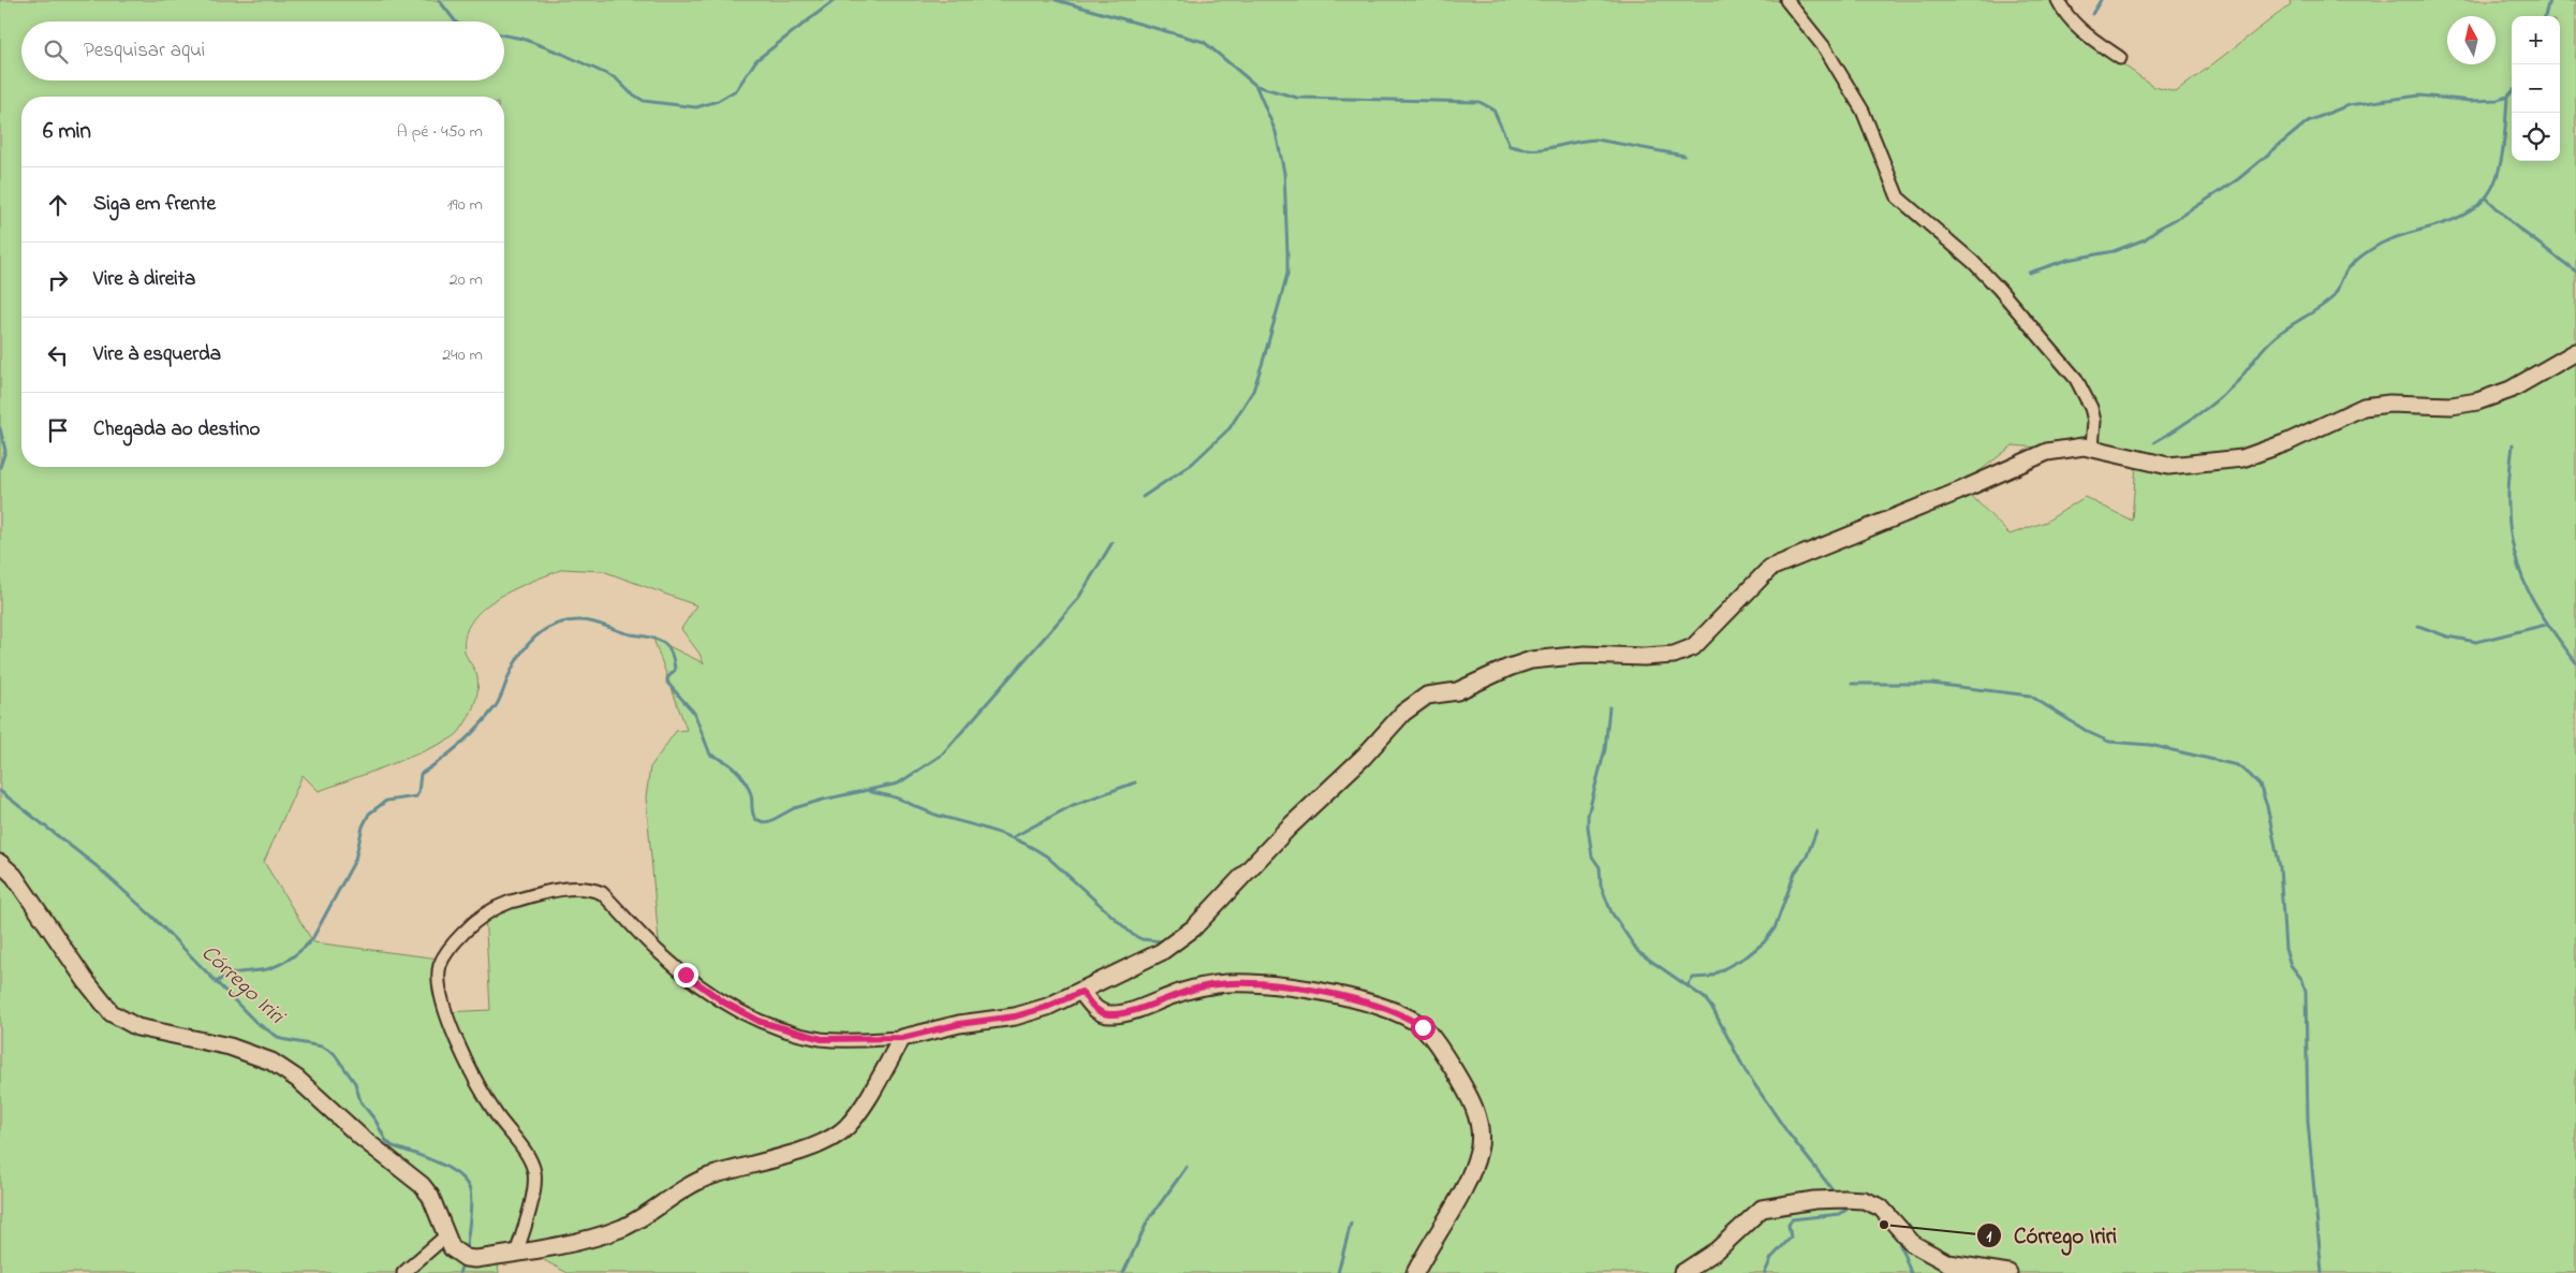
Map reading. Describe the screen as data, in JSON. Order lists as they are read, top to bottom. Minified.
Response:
{"water":["Córrego Iriri"],"places":["Córrego Iriri"],"north":"top","page":{"map_buttons":["+","−"],"search":"Pesquisar aqui","heading":["6 min","A pé · 450 m"],"list":[["Siga em frente","190 m"],["Vire à direita","20 m"],["Vire à esquerda","240 m"],"Chegada ao destino"]}}
